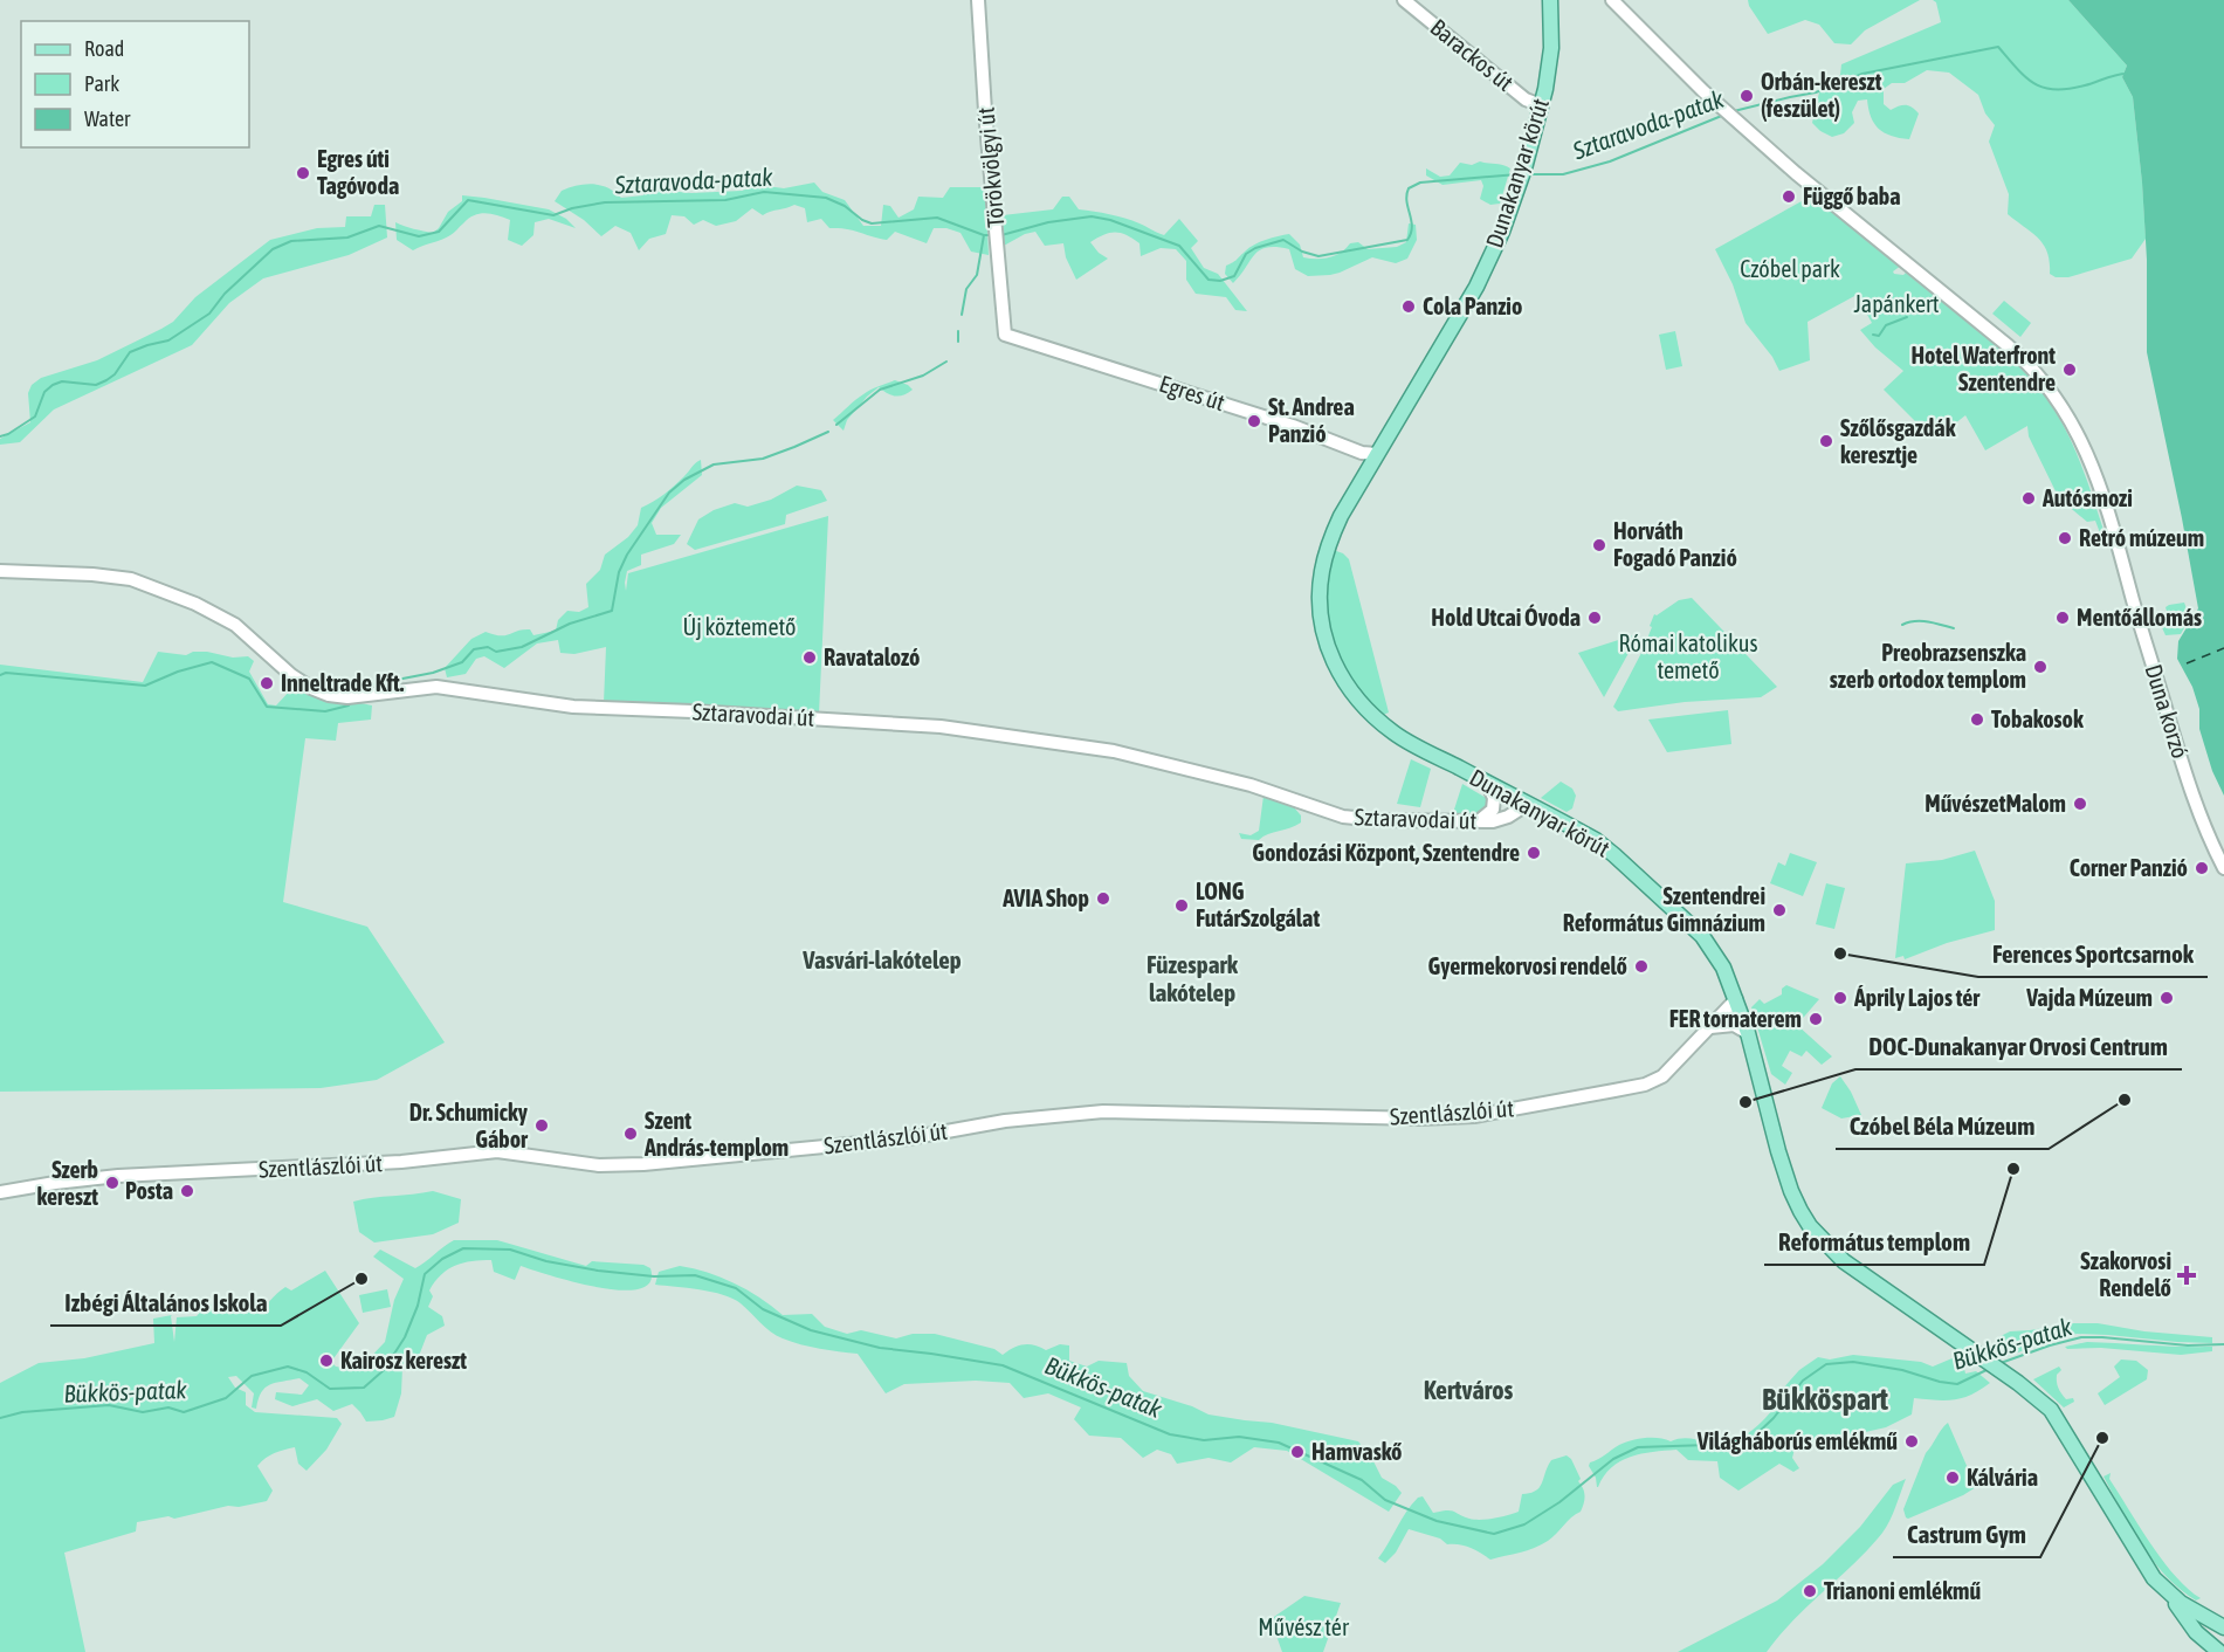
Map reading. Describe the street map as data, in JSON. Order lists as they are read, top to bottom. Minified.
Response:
{"streets":{"main road":["Dunakanyar körút"],"street":["Barackos út","Törökvölgyi út","Egres út","Duna korzó","Sztaravodai út","Szentlászlói út"]},"crossings":[["Barackos út","Dunakanyar körút"],["Törökvölgyi út","Egres út"],["Dunakanyar körút","Egres út"],["Dunakanyar körút","Sztaravodai út"],["Dunakanyar körút","Szentlászlói út"]],"districts":["Vasvári-lakótelep","Füzespark lakótelep","Kertváros","Bükköspart"],"water":["Sztaravoda-patak","Bükkös-patak"],"parks":["Czóbel park","Japánkert","Új köztemető","Római katolikus temető","Művész tér"],"places":{"other":["Orbán-kereszt (feszület)","Egres úti Tagóvoda","Függő baba","Cola Panzio","Hotel Waterfront Szentendre","St. Andrea Panzió","Szőlősgazdák keresztje","Autósmozi","Retró múzeum","Horváth Fogadó Panzió","Hold Utcai Óvoda","Mentőállomás","Ravatalozó","Preobrazsenszka szerb ortodox templom","Inneltrade Kft.","Tobakosok","MűvészetMalom","Gondozási Központ, Szentendre","Corner Panzió","AVIA Shop","LONG FutárSzolgálat","Szentendrei Református Gimnázium","Ferences Sportcsarnok","Gyermekorvosi rendelő","Áprily Lajos tér","Vajda Múzeum","FER tornaterem","Czóbel Béla Múzeum","DOC-Dunakanyar Orvosi Centrum","Dr. Schumicky Gábor","Szent András-templom","Református templom","Szerb kereszt","Posta","Izbégi Általános Iskola","Kairosz kereszt","Castrum Gym","Világháborús emlékmű","Hamvaskő","Kálvária","Trianoni emlékmű"],"health":["Szakorvosi Rendelő"]},"legend":["Road","Park","Water"]}
